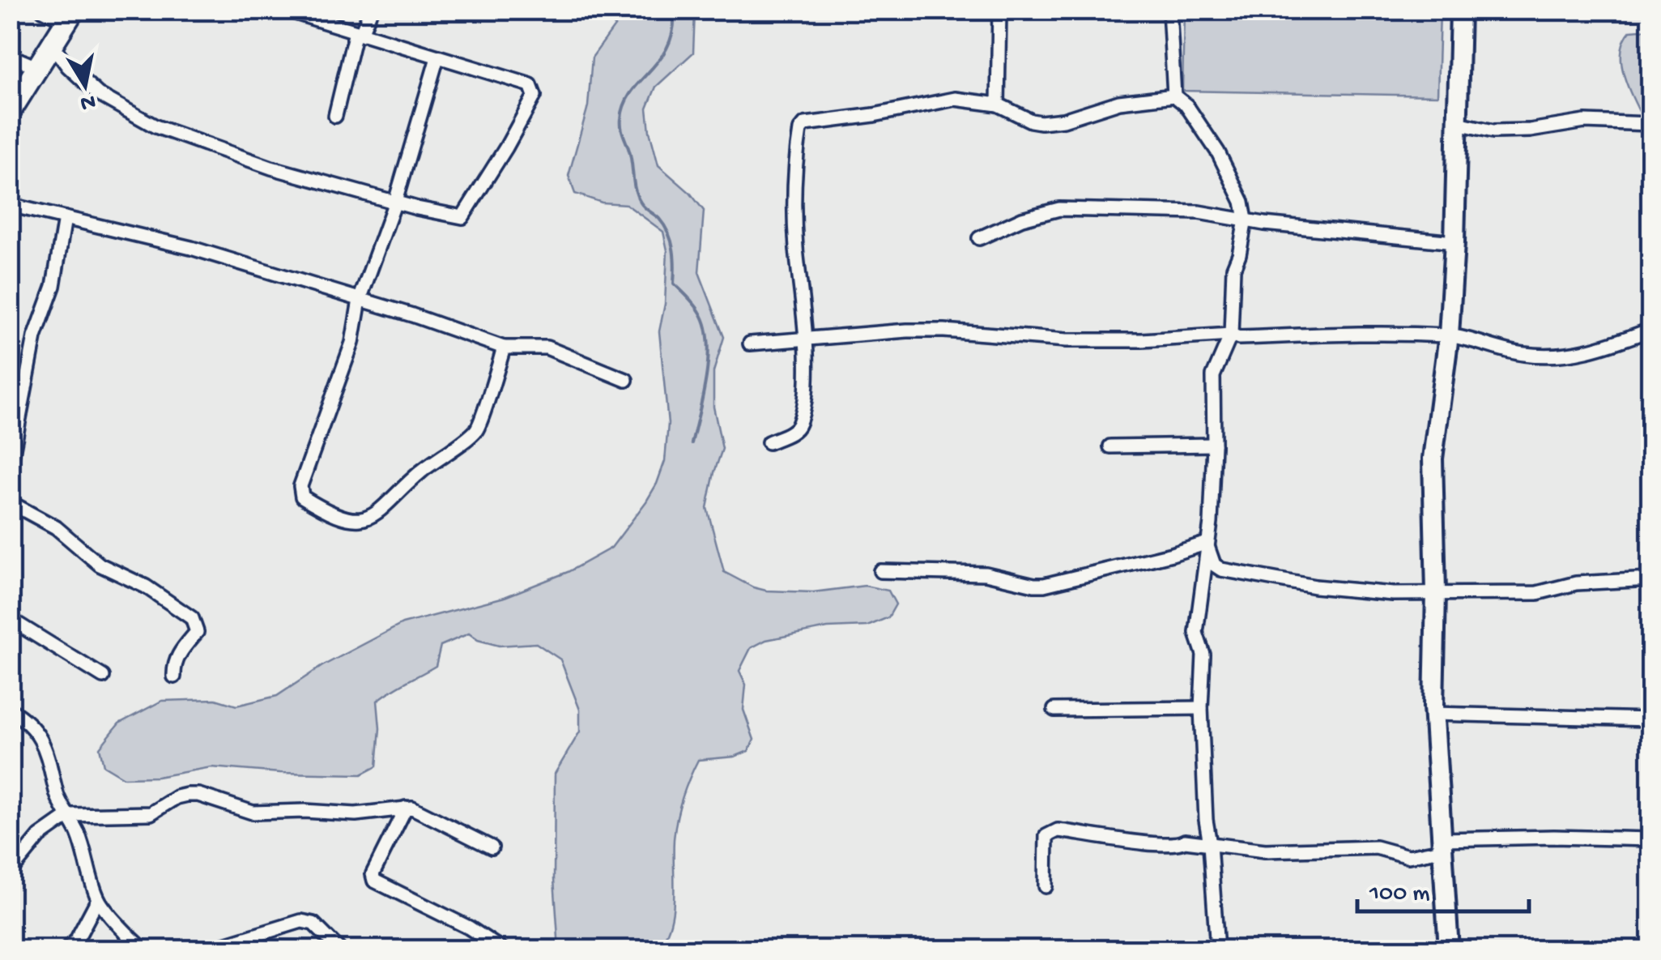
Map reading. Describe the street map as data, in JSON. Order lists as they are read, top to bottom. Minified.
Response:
{"scale_bar":"100 m","north":"bottom"}
